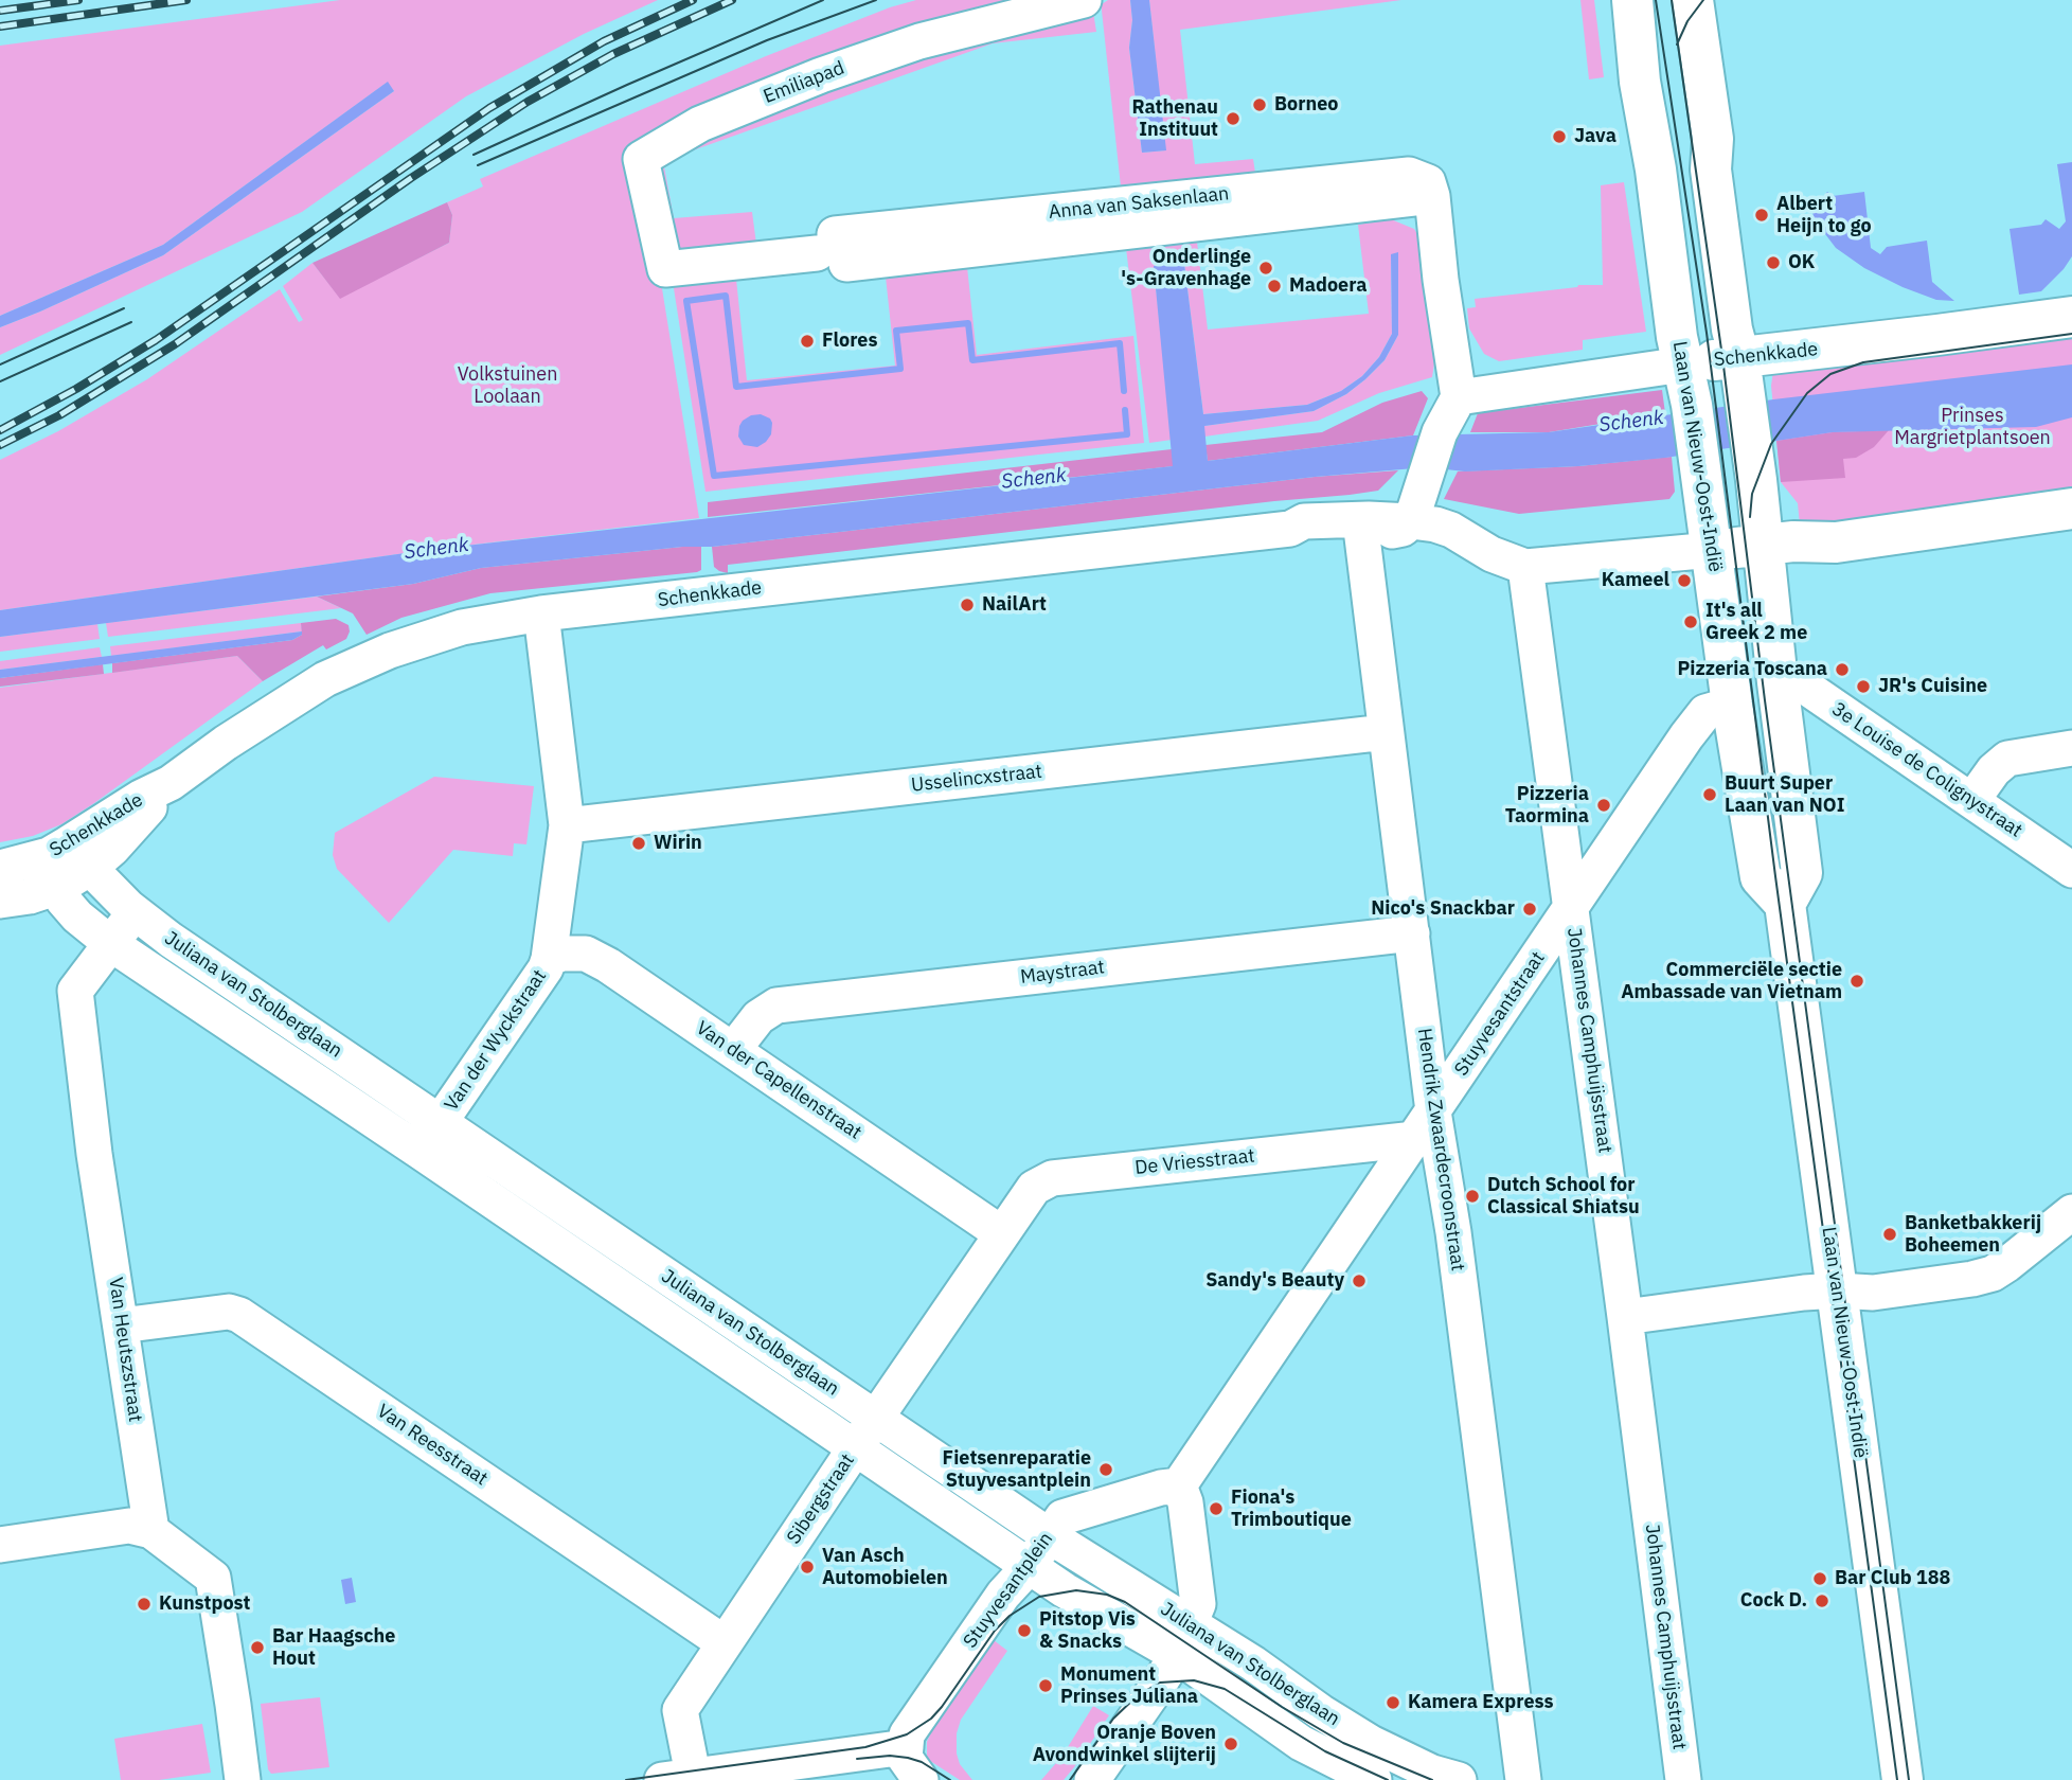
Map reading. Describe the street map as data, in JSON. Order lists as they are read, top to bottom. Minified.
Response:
{"streets":{"main road":["Schenkkade","Laan van Nieuw-Oost-Indië"],"street":["Emiliapad","Anna van Saksenlaan","3e Louise de Colignystraat","Usselincxstraat","Maystraat","Juliana van Stolberglaan","Stuyvesantstraat","Van der Wyckstraat","Johannes Camphuijsstraat","Van der Capellenstraat","Hendrik Zwaardecroonstraat","De Vriesstraat","Van Heutszstraat","Van Reesstraat","Sibergstraat","Stuyvesantplein"]},"crossings":[["Emiliapad","Anna van Saksenlaan"],["Anna van Saksenlaan","Schenkkade"],["Schenkkade","Laan van Nieuw-Oost-Indië"],["Schenkkade","Juliana van Stolberglaan"],["Schenkkade","Van der Wyckstraat"],["Schenkkade","Hendrik Zwaardecroonstraat"],["Laan van Nieuw-Oost-Indië","Stuyvesantstraat"],["Usselincxstraat","Van der Wyckstraat"],["Usselincxstraat","Hendrik Zwaardecroonstraat"],["Maystraat","Van der Capellenstraat"],["Maystraat","Hendrik Zwaardecroonstraat"],["Juliana van Stolberglaan","Van der Wyckstraat"],["Juliana van Stolberglaan","Van Heutszstraat"],["Juliana van Stolberglaan","Sibergstraat"],["Juliana van Stolberglaan","Stuyvesantplein"],["Stuyvesantstraat","Johannes Camphuijsstraat"],["Stuyvesantstraat","Hendrik Zwaardecroonstraat"],["Stuyvesantstraat","De Vriesstraat"],["Stuyvesantstraat","Stuyvesantplein"],["Van der Wyckstraat","Van der Capellenstraat"],["Van der Capellenstraat","De Vriesstraat"],["Van der Capellenstraat","Sibergstraat"],["Hendrik Zwaardecroonstraat","De Vriesstraat"],["De Vriesstraat","Sibergstraat"],["Van Heutszstraat","Van Reesstraat"],["Van Reesstraat","Sibergstraat"]],"water":["Schenk"],"parks":["Volkstuinen Loolaan","Prinses Margrietplantsoen"],"places":["Borneo","Rathenau Instituut","Java","Albert Heijn to go","OK","Onderlinge 's-Gravenhage","Madoera","Flores","Kameel","NailArt","It's all Greek 2 me","Pizzeria Toscana","JR's Cuisine","Buurt Super Laan van NOI","Pizzeria Taormina","Wirin","Nico's Snackbar","Commerciële sectie Ambassade van Vietnam","Dutch School for Classical Shiatsu","Banketbakkerij Boheemen","Sandy's Beauty","Fietsenreparatie Stuyvesantplein","Fiona's Trimboutique","Van Asch Automobielen","Bar Club 188","Cock D.","Kunstpost","Pitstop Vis & Snacks","Bar Haagsche Hout","Monument Prinses Juliana","Kamera Express","Oranje Boven Avondwinkel slijterij"]}
